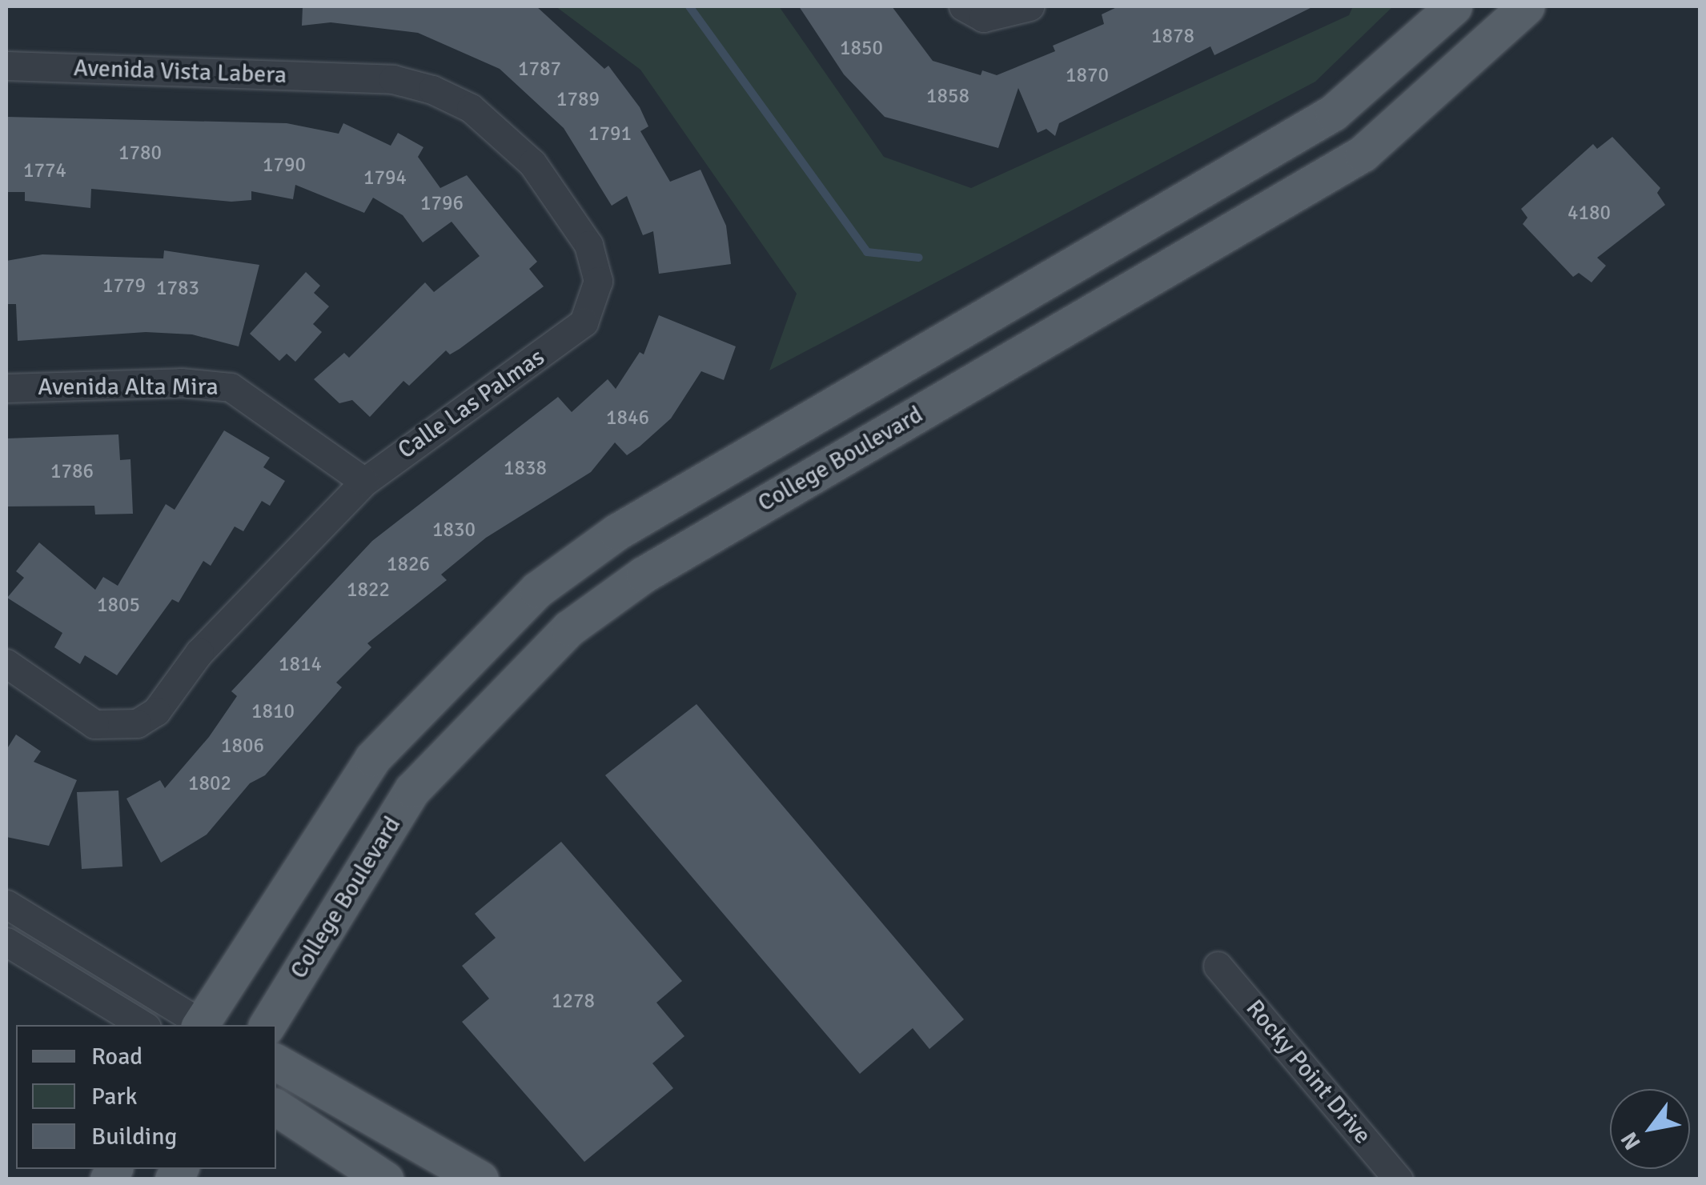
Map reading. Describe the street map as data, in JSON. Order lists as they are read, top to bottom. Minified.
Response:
{"streets":{"main road":["College Boulevard"],"street":["Avenida Vista Labera","Avenida Alta Mira","Calle Las Palmas","Rocky Point Drive"]},"crossings":[["Avenida Vista Labera","Calle Las Palmas"],["Avenida Alta Mira","Calle Las Palmas"]],"house_numbers":["1878","1850","1787","1870","1858","1789","1791","1780","1790","1774","1794","1796","4180","1779","1783","1846","1838","1786","1830","1826","1822","1805","1814","1810","1806","1802","1278"],"legend":["Road","Park","Building"],"north":"bottom left"}
